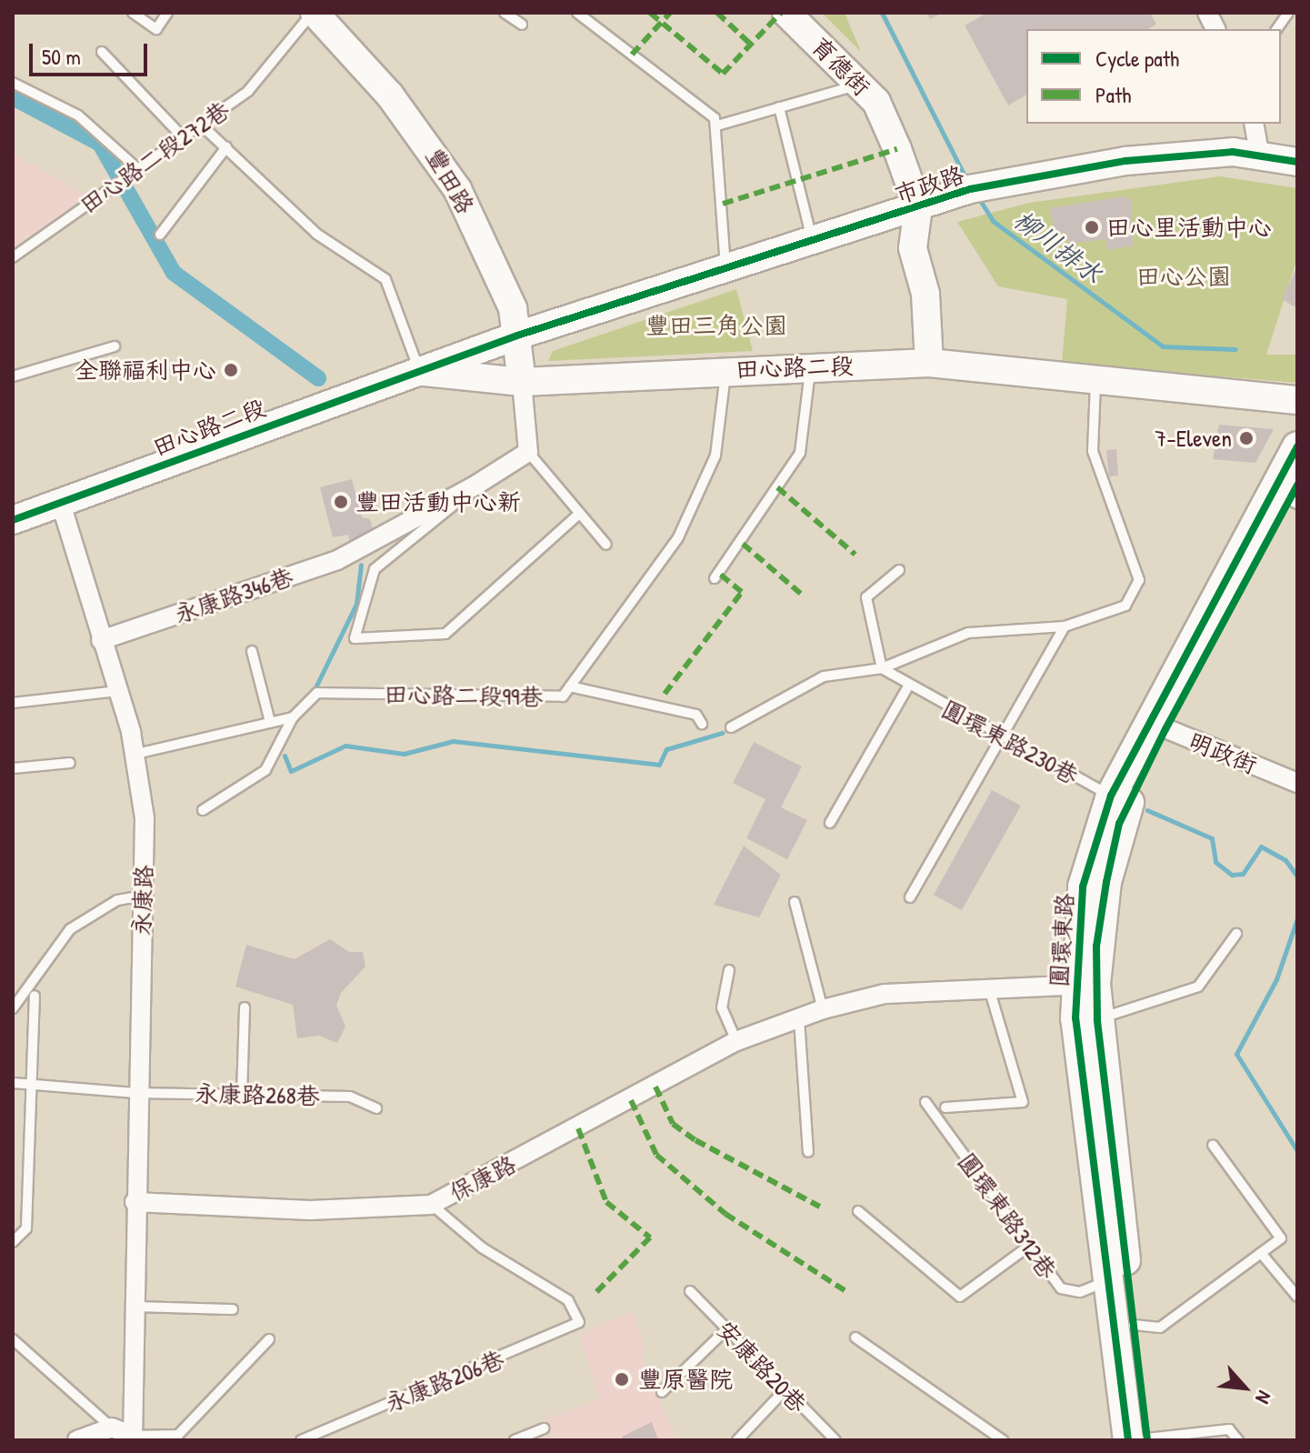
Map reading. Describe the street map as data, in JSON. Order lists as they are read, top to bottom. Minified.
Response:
{"streets":{"main road":["圓環東路"],"street":["育德街","豐田路","市政路","田心路二段","永康路346巷","明政街","永康路","保康路"],"lane":["田心路二段272巷","田心路二段99巷","圓環東路230巷","永康路268巷","圓環東路312巷","安康路20巷","永康路206巷"]},"crossings":[["育德街","市政路"],["田心路二段272巷","豐田路"],["豐田路","市政路"],["豐田路","田心路二段"],["市政路","田心路二段"],["田心路二段","田心路二段99巷"],["田心路二段","永康路"],["永康路346巷","永康路"],["圓環東路230巷","圓環東路"],["明政街","圓環東路"],["永康路","永康路268巷"],["永康路","保康路"],["圓環東路","保康路"],["圓環東路","圓環東路312巷"],["保康路","永康路206巷"]],"water":["柳川排水"],"parks":["田心公園","豐田三角公園"],"places":["田心里活動中心","全聯福利中心","7-Eleven","豐田活動中心新","豐原醫院"],"legend":["Cycle path","Path"],"scale_bar":"50 m","north":"bottom right"}
